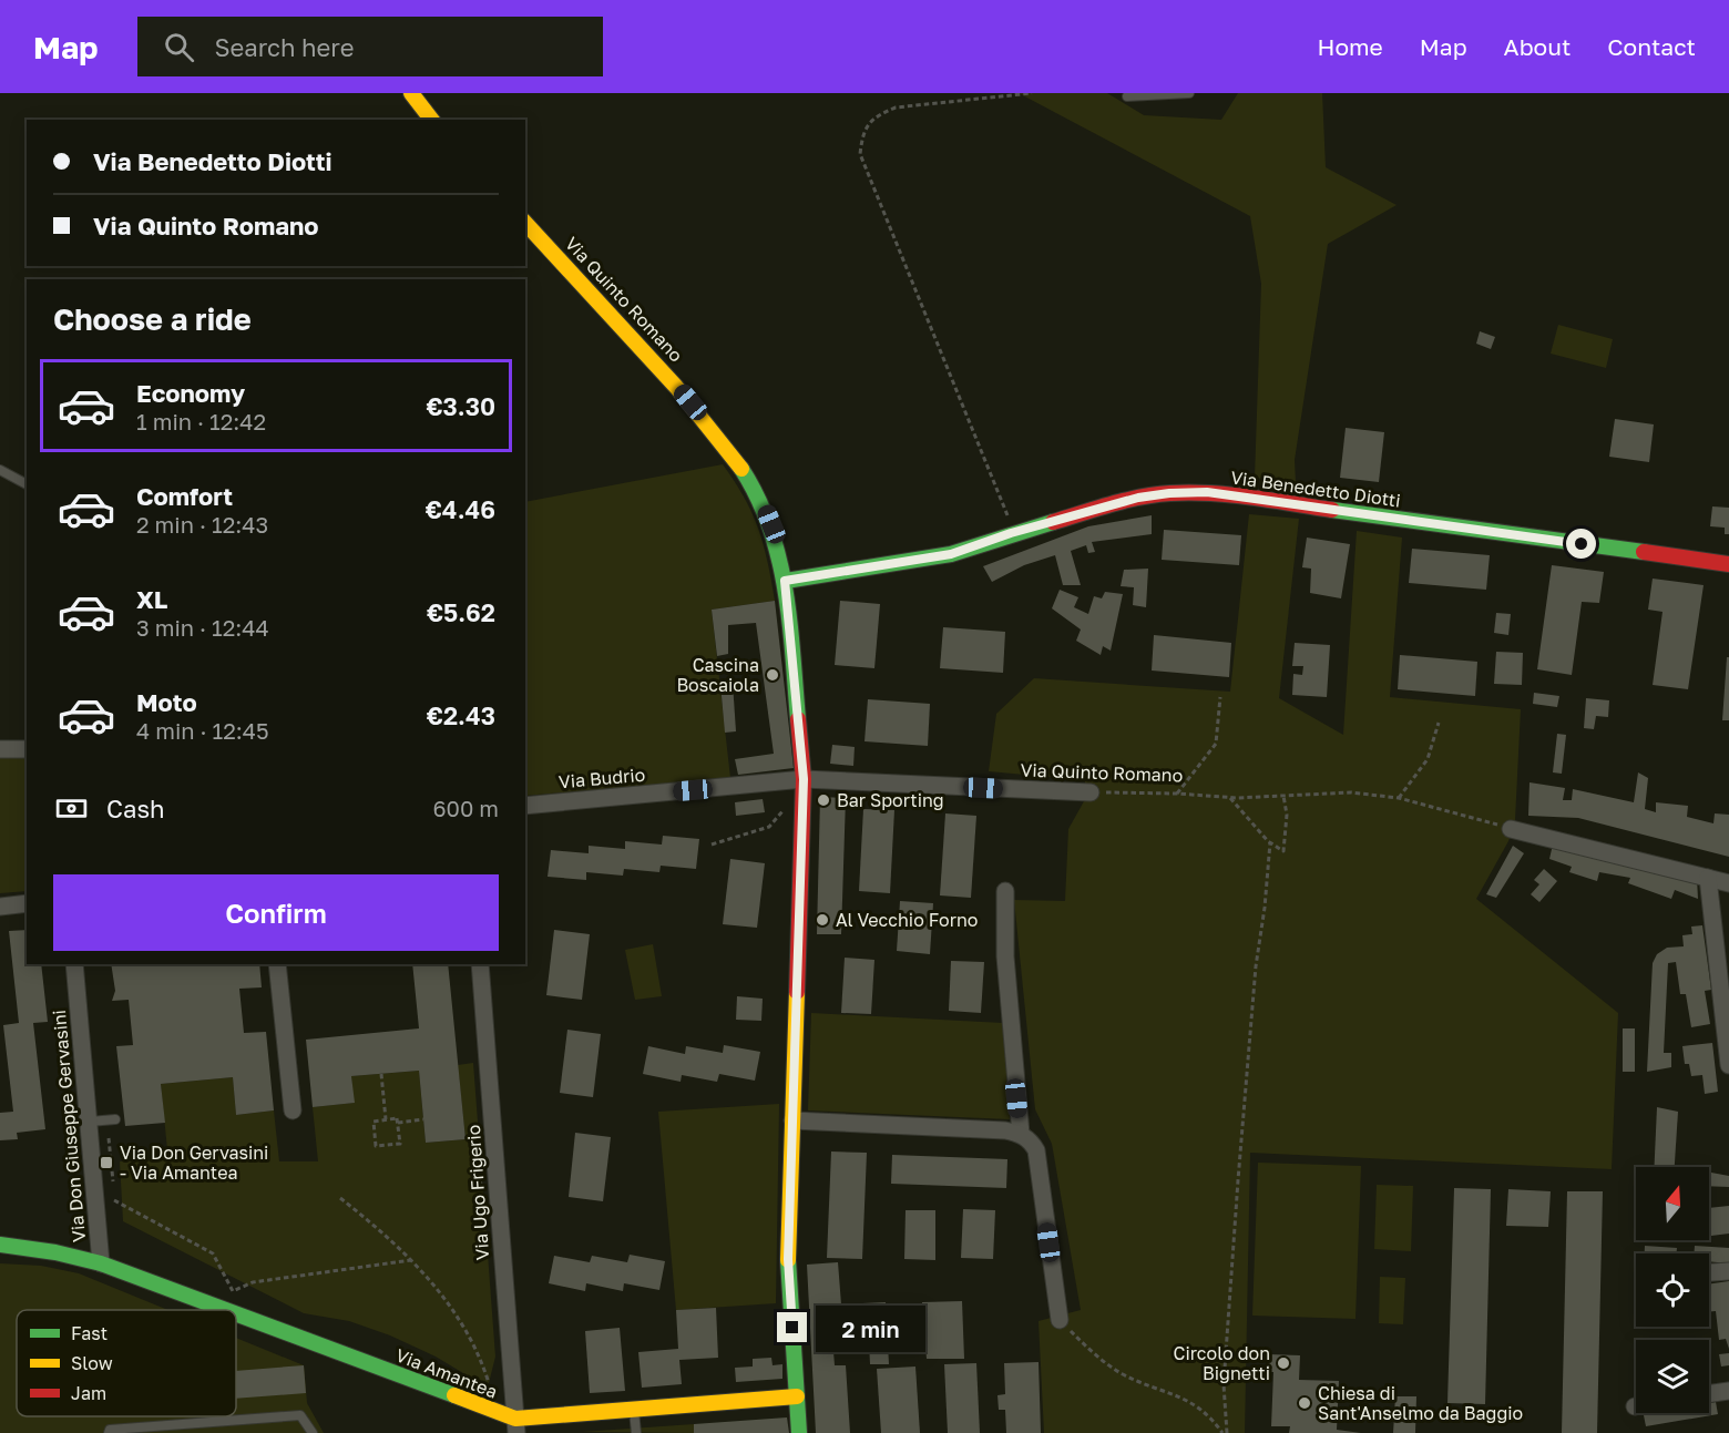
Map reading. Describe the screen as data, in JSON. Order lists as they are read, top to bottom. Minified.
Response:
{"streets":{"street":["Via Quinto Romano","Via Benedetto Diotti","Via Budrio","Via Don Giuseppe Gervasini","Via Ugo Frigerio","Via Amantea"]},"crossings":[["Via Quinto Romano","Via Benedetto Diotti"],["Via Quinto Romano","Via Budrio"],["Via Quinto Romano","Via Amantea"],["Via Don Giuseppe Gervasini","Via Amantea"],["Via Ugo Frigerio","Via Amantea"]],"places":{"other":["Cascina Boscaiola","Bar Sporting","Al Vecchio Forno","Circolo don Bignetti","Chiesa di Sant'Anselmo da Baggio"],"transit":["Via Don Gervasini - Via Amantea"]},"legend":["Fast","Slow","Jam"],"north":"top","page":{"header":"Map","search":"Search here","nav":["Home","Map","About","Contact"],"banner":["Via Benedetto Diotti","Via Quinto Romano"],"heading":"Choose a ride","list":[{"name":"Economy","note":"1 min · 12:42","value":"€3.30"},{"name":"Comfort","note":"2 min · 12:43","value":"€4.46"},{"name":"XL","note":"3 min · 12:44","value":"€5.62"},{"name":"Moto","note":"4 min · 12:45","value":"€2.43"}],"pay":["Cash","600 m"],"buttons":"Confirm","bubble":"2 min"}}
